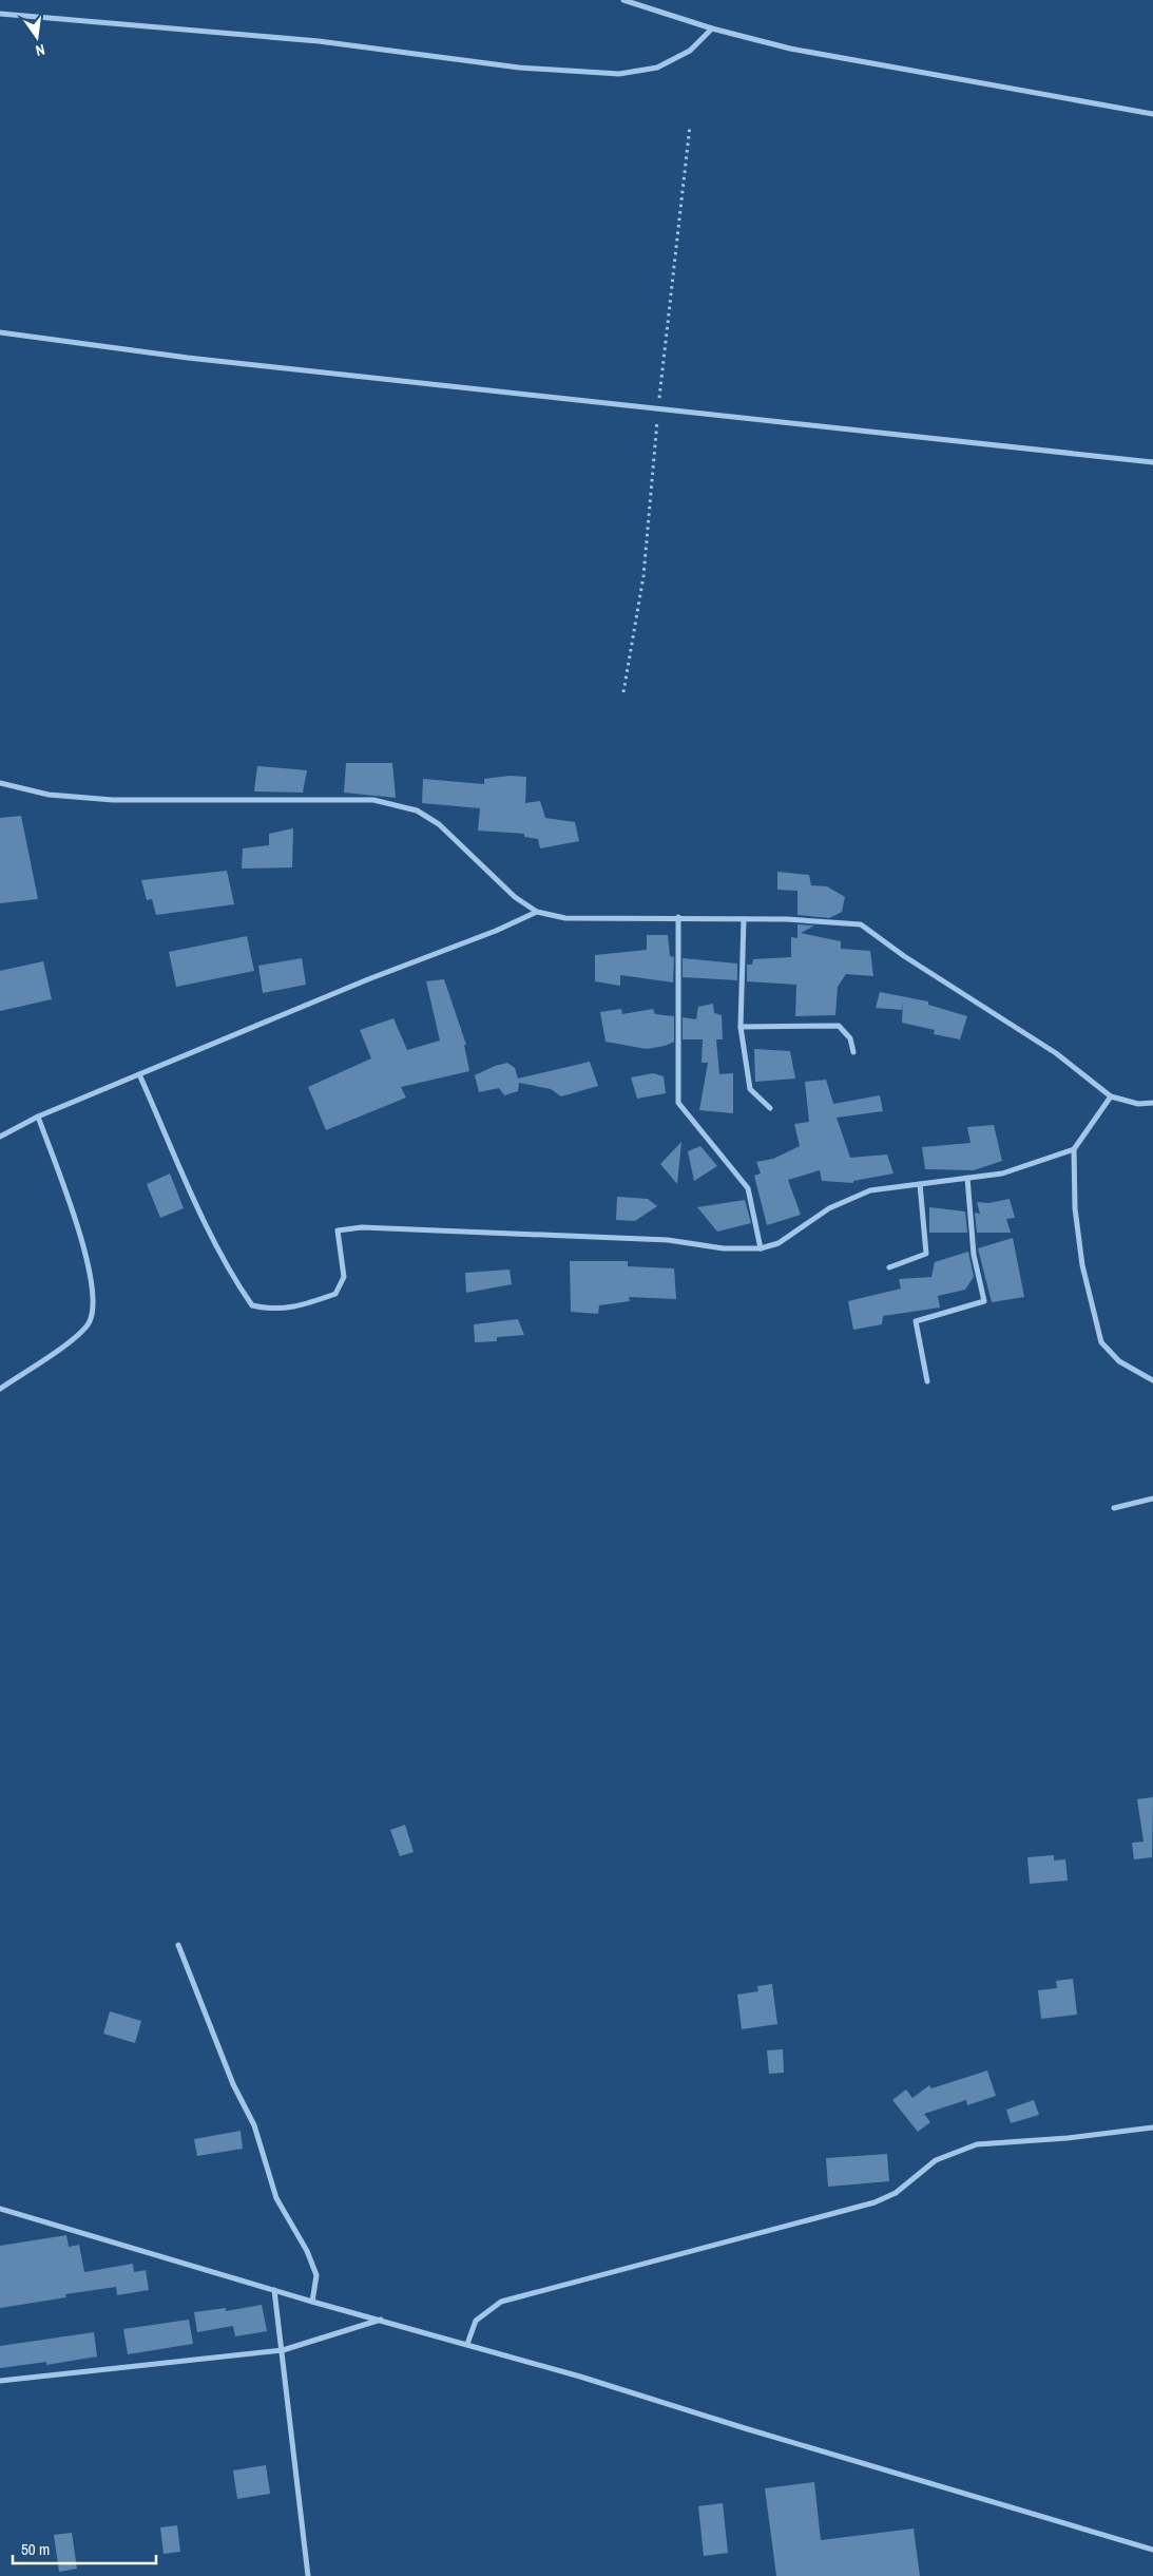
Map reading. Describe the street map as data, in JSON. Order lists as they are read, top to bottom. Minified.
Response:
{"scale_bar":"50 m","north":"bottom"}
